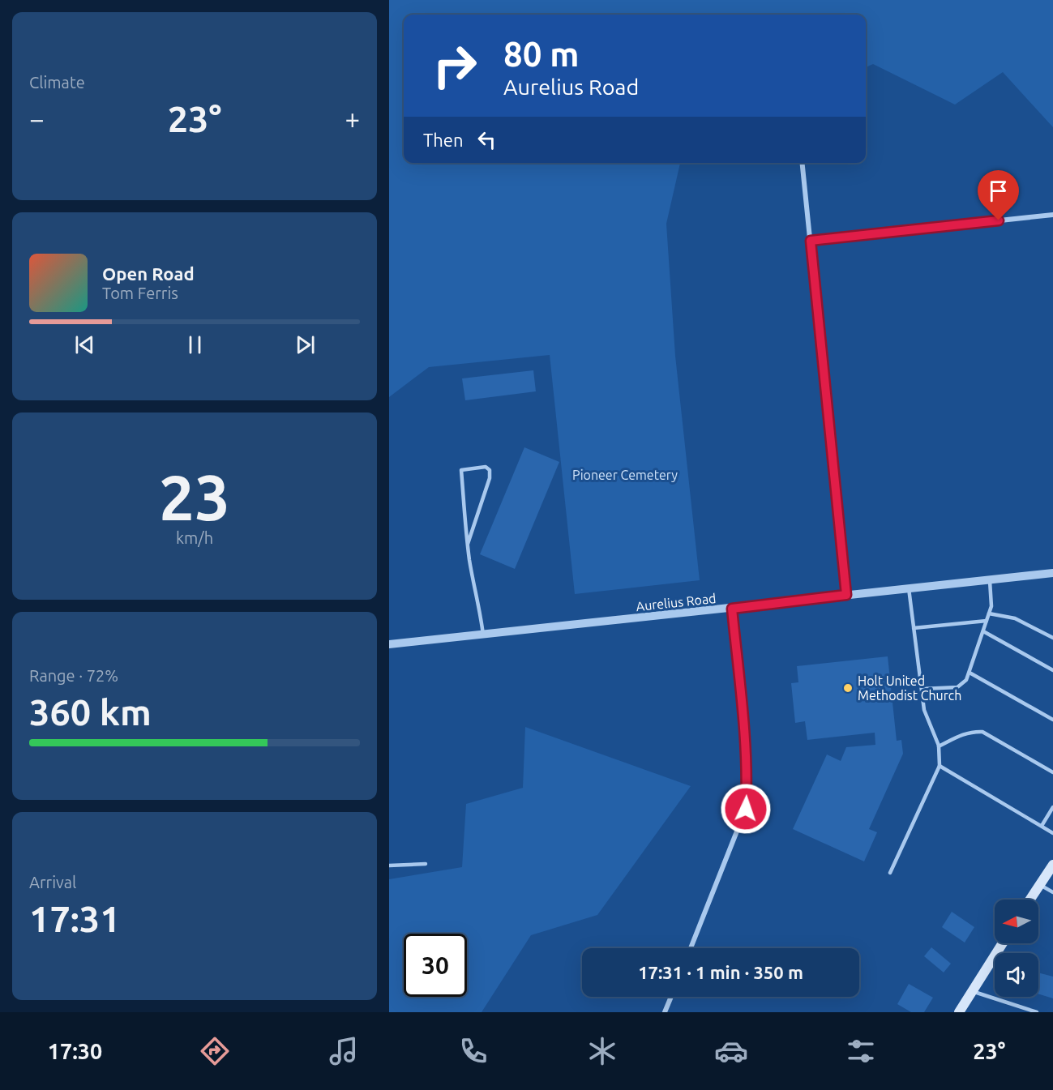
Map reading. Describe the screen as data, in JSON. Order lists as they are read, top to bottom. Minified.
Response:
{"streets":{"street":["Aurelius Road"]},"parks":["Pioneer Cemetery"],"places":["Holt United Methodist Church"],"north":"left","page":{"tile":["Climate",["23","km/h"],["Range · 72%","360 km"],["Arrival","17:31"]],"turn":["80 m","Aurelius Road"],"heat":["−","23°","+"],"then":"Then","song":["Open Road","Tom Ferris"],"limit":"30","trip":"17:31 · 1 min · 350 m","tabs":["17:30","23°"]}}
